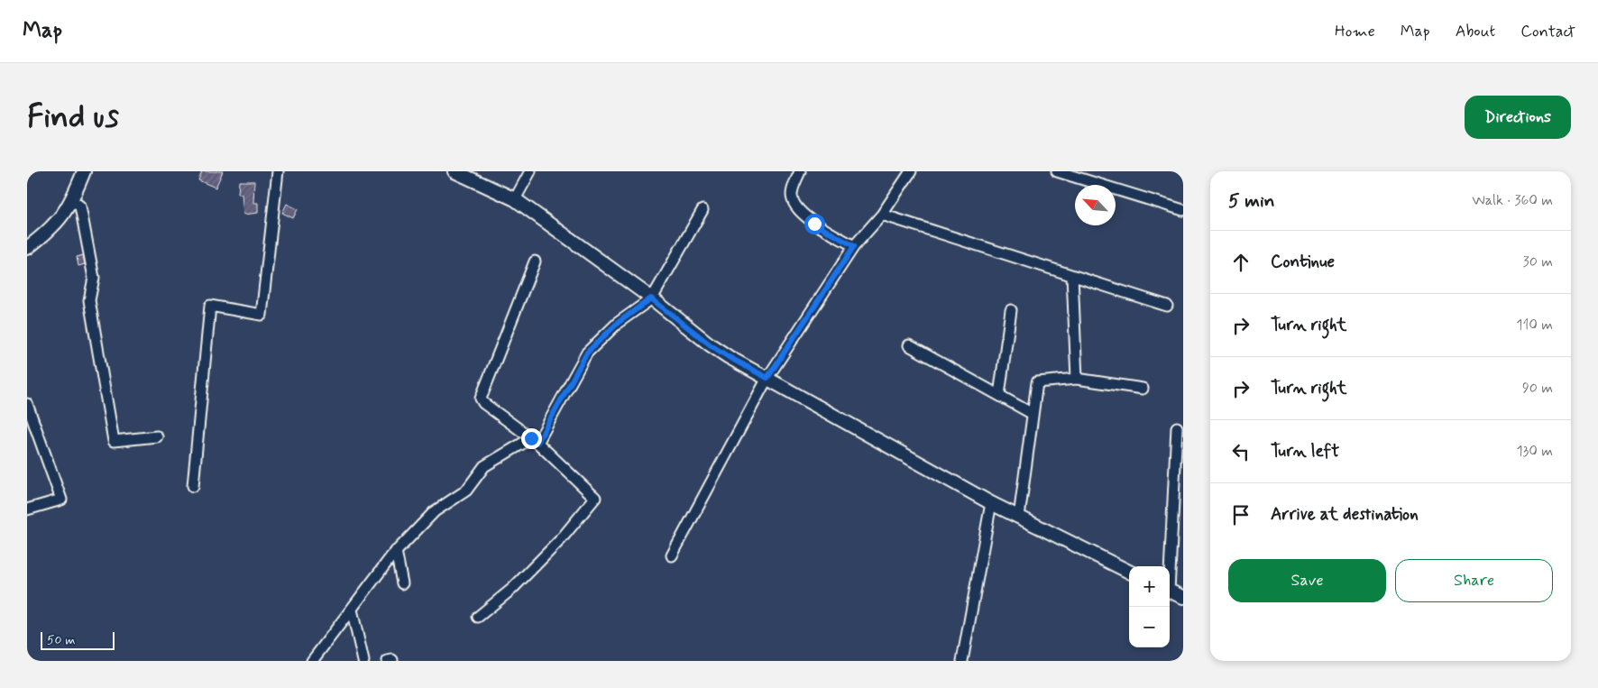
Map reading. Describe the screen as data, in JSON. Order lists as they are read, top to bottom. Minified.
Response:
{"scale_bar":"50 m","north":"top left","page":{"header":"Map","nav":["Home","Map","About","Contact"],"buttons":["Directions",["Save","Share"]],"title":"Find us","heading":["5 min","Walk · 360 m"],"list":[["Continue","30 m"],["Turn right","110 m"],["Turn right","90 m"],["Turn left","130 m"],"Arrive at destination"],"map_buttons":["+","−"],"scale":"50 m"}}
